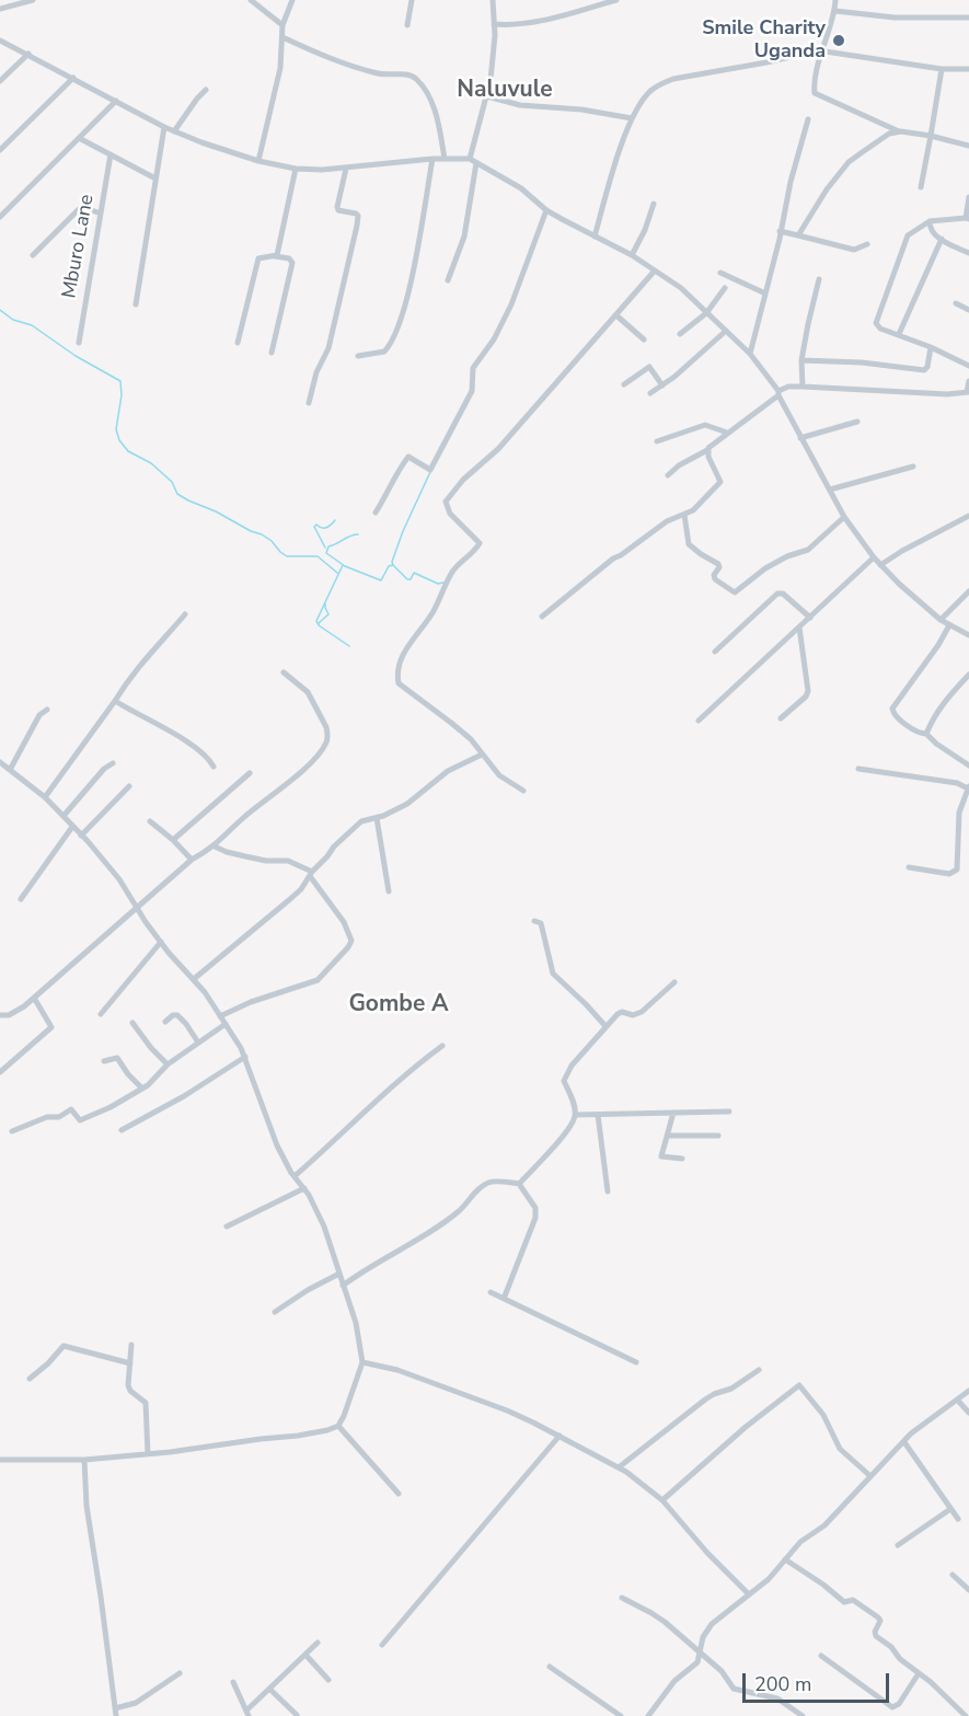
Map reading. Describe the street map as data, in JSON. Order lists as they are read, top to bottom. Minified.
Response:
{"streets":{"street":["Mburo Lane"]},"districts":["Naluvule","Gombe A"],"places":["Smile Charity Uganda"],"scale_bar":"200 m"}
